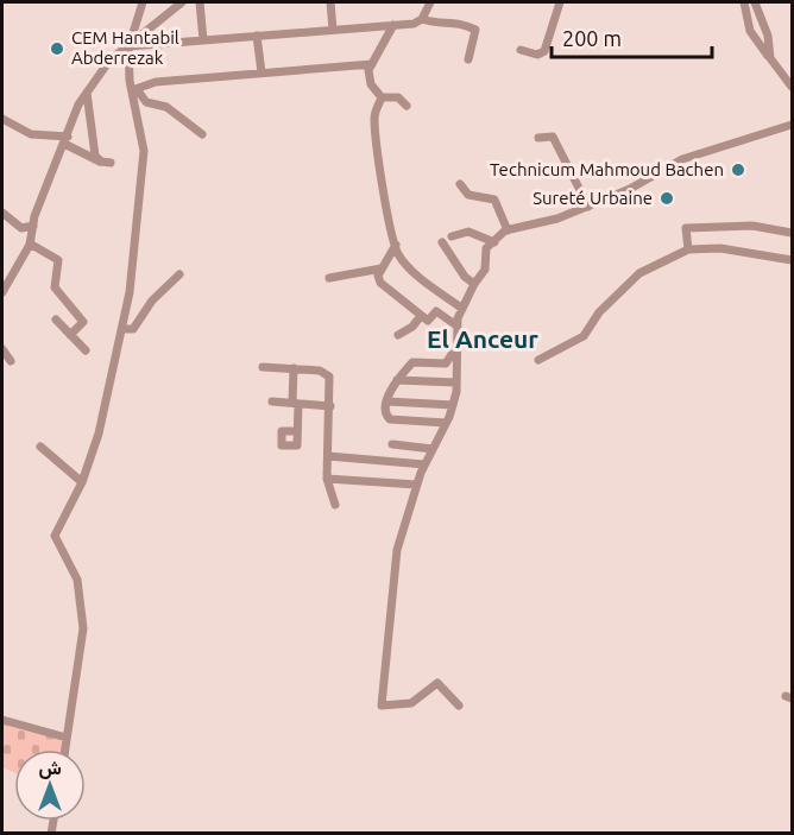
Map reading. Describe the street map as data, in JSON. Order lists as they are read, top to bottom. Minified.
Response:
{"districts":["El Anceur"],"places":["CEM Hantabil Abderrezak","Technicum Mahmoud Bachen","Sureté Urbaine"],"scale_bar":"200 m","north":"top"}
